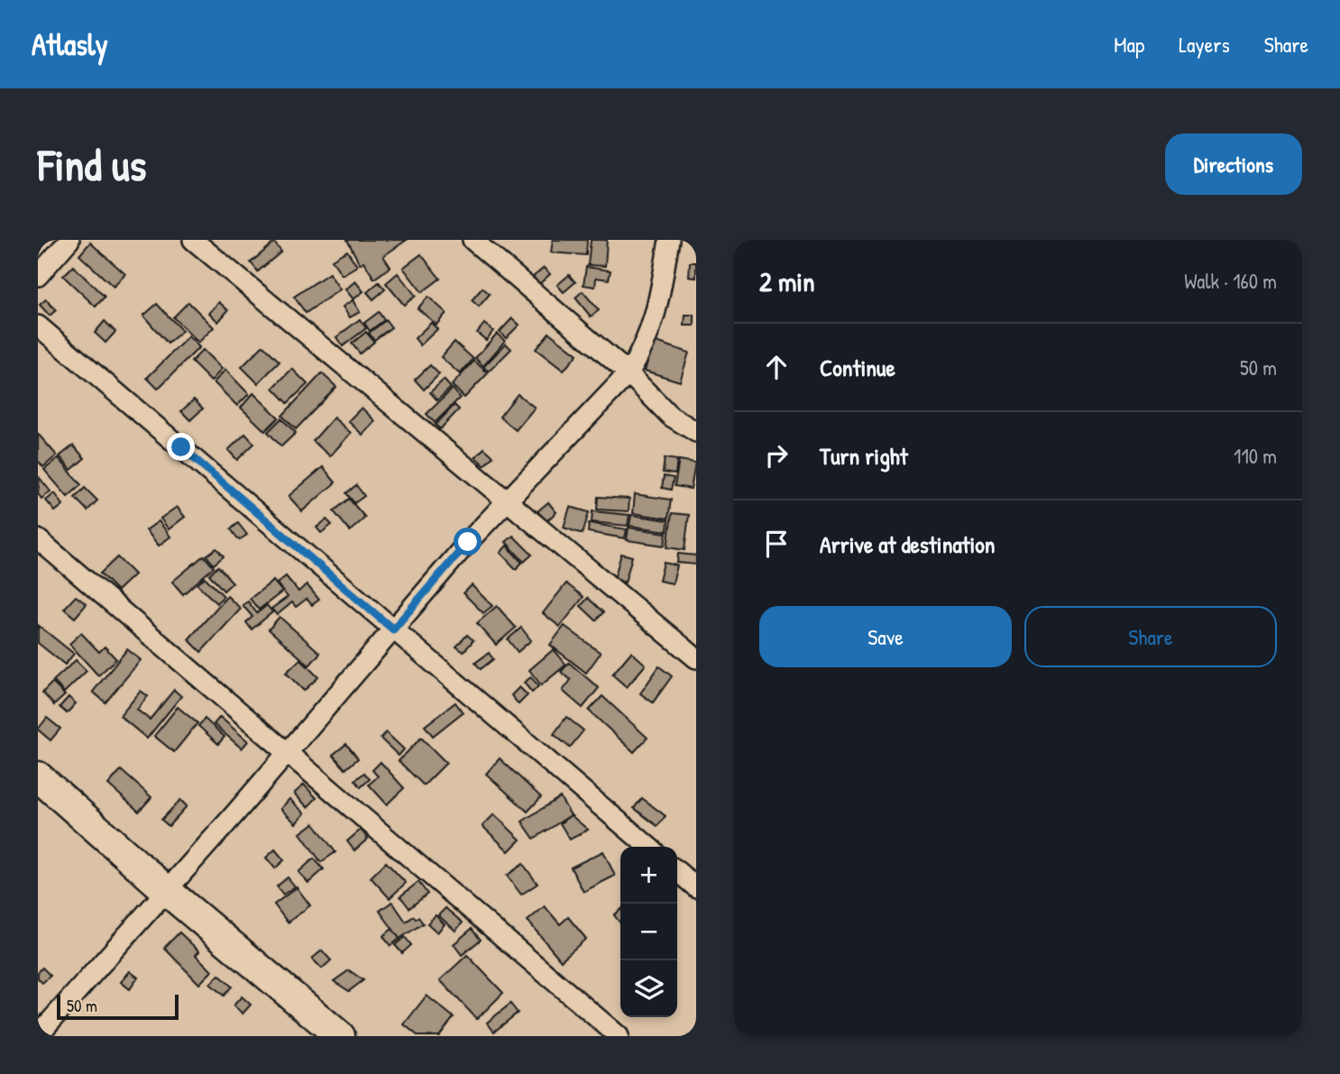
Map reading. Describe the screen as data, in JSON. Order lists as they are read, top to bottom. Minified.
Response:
{"scale_bar":"50 m","page":{"header":"Atlasly","nav":["Map","Layers","Share"],"buttons":["Directions",["Save","Share"]],"title":"Find us","heading":["2 min","Walk · 160 m"],"list":[["Continue","50 m"],["Turn right","110 m"],"Arrive at destination"],"map_buttons":["+","−"],"scale":"50 m"}}
